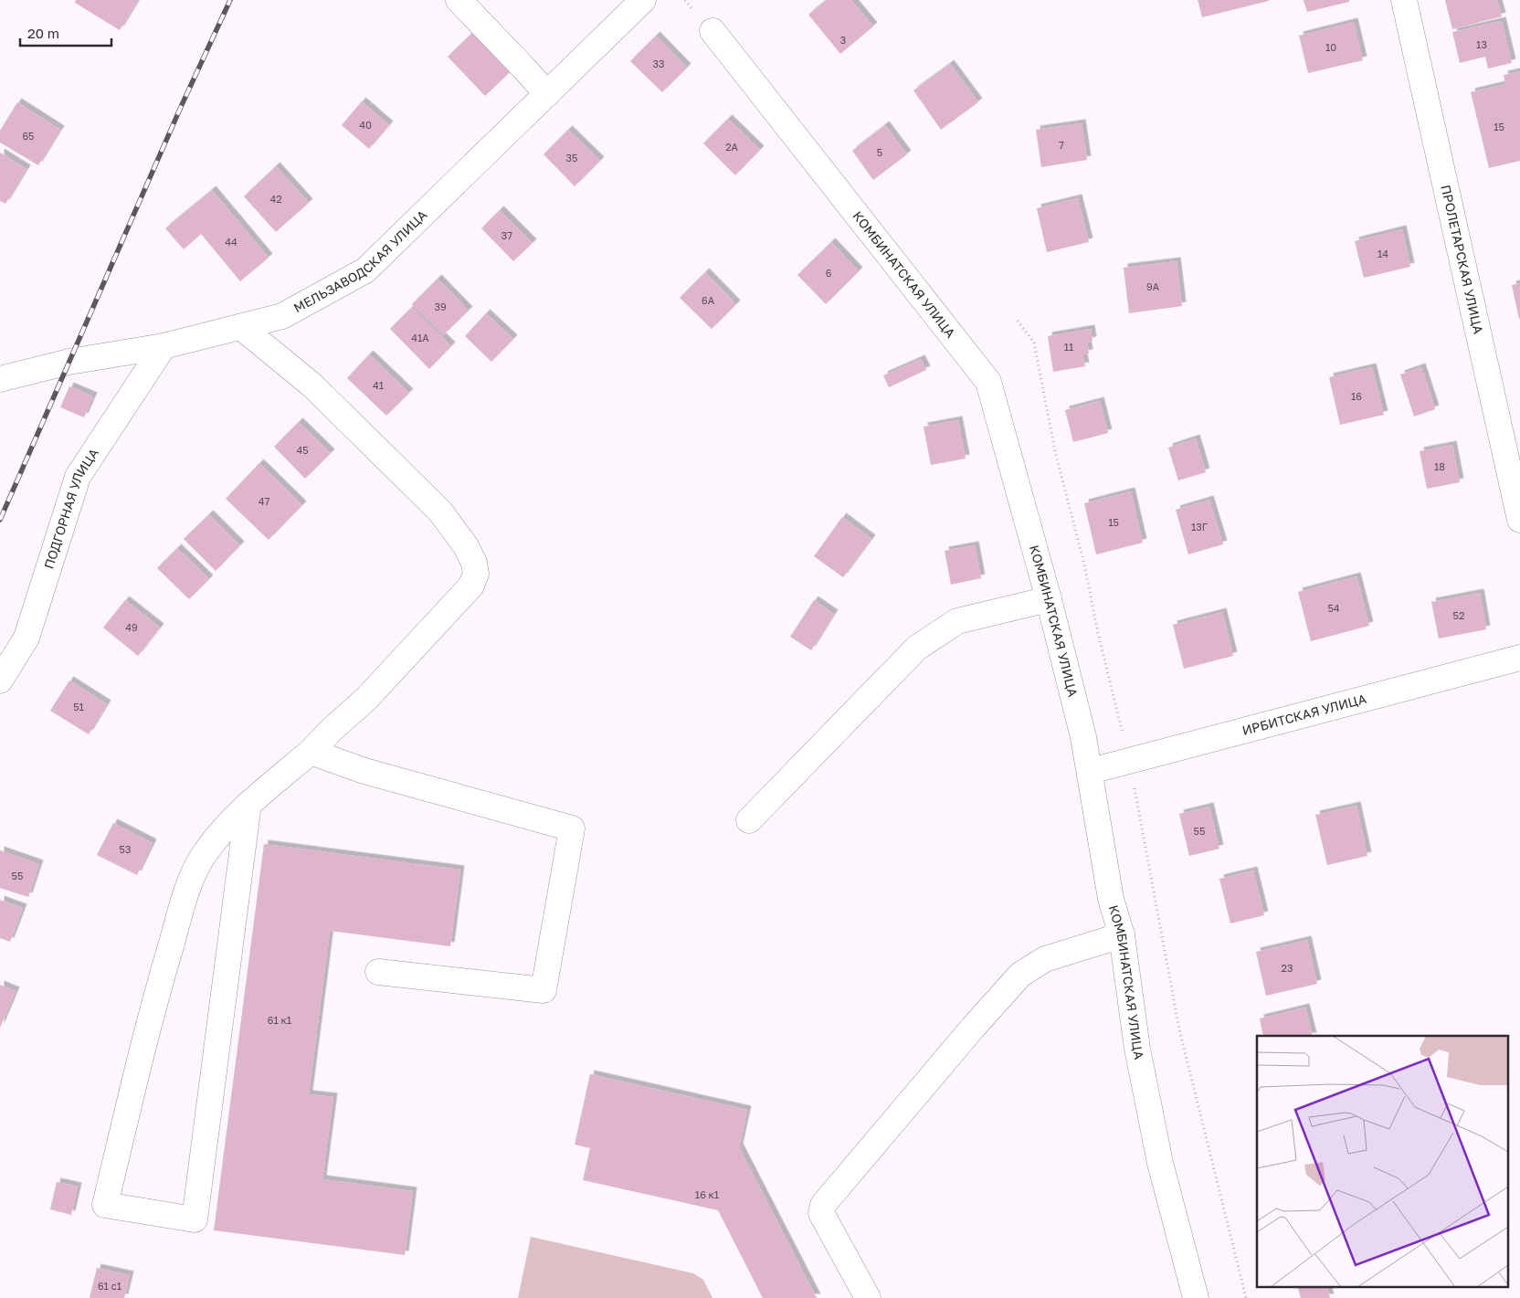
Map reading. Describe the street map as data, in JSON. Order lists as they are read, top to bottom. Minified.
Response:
{"streets":{"street":["МЕЛЬЗАВОДСКАЯ УЛИЦА","ПРОЛЕТАРСКАЯ УЛИЦА","КОМБИНАТСКАЯ УЛИЦА","ПОДГОРНАЯ УЛИЦА","ИРБИТСКАЯ УЛИЦА"]},"crossings":[["МЕЛЬЗАВОДСКАЯ УЛИЦА","ПОДГОРНАЯ УЛИЦА"],["КОМБИНАТСКАЯ УЛИЦА","ИРБИТСКАЯ УЛИЦА"]],"house_numbers":["3","13","10","33","40","15","65","7","2А","5","35","42","37","44","14","6","9А","6А","39","41А","11","41","16","45","18","47","15","13Г","54","52","49","51","55","53","55","23","61 к1","16 к1","61 с1"],"scale_bar":"20 m"}
